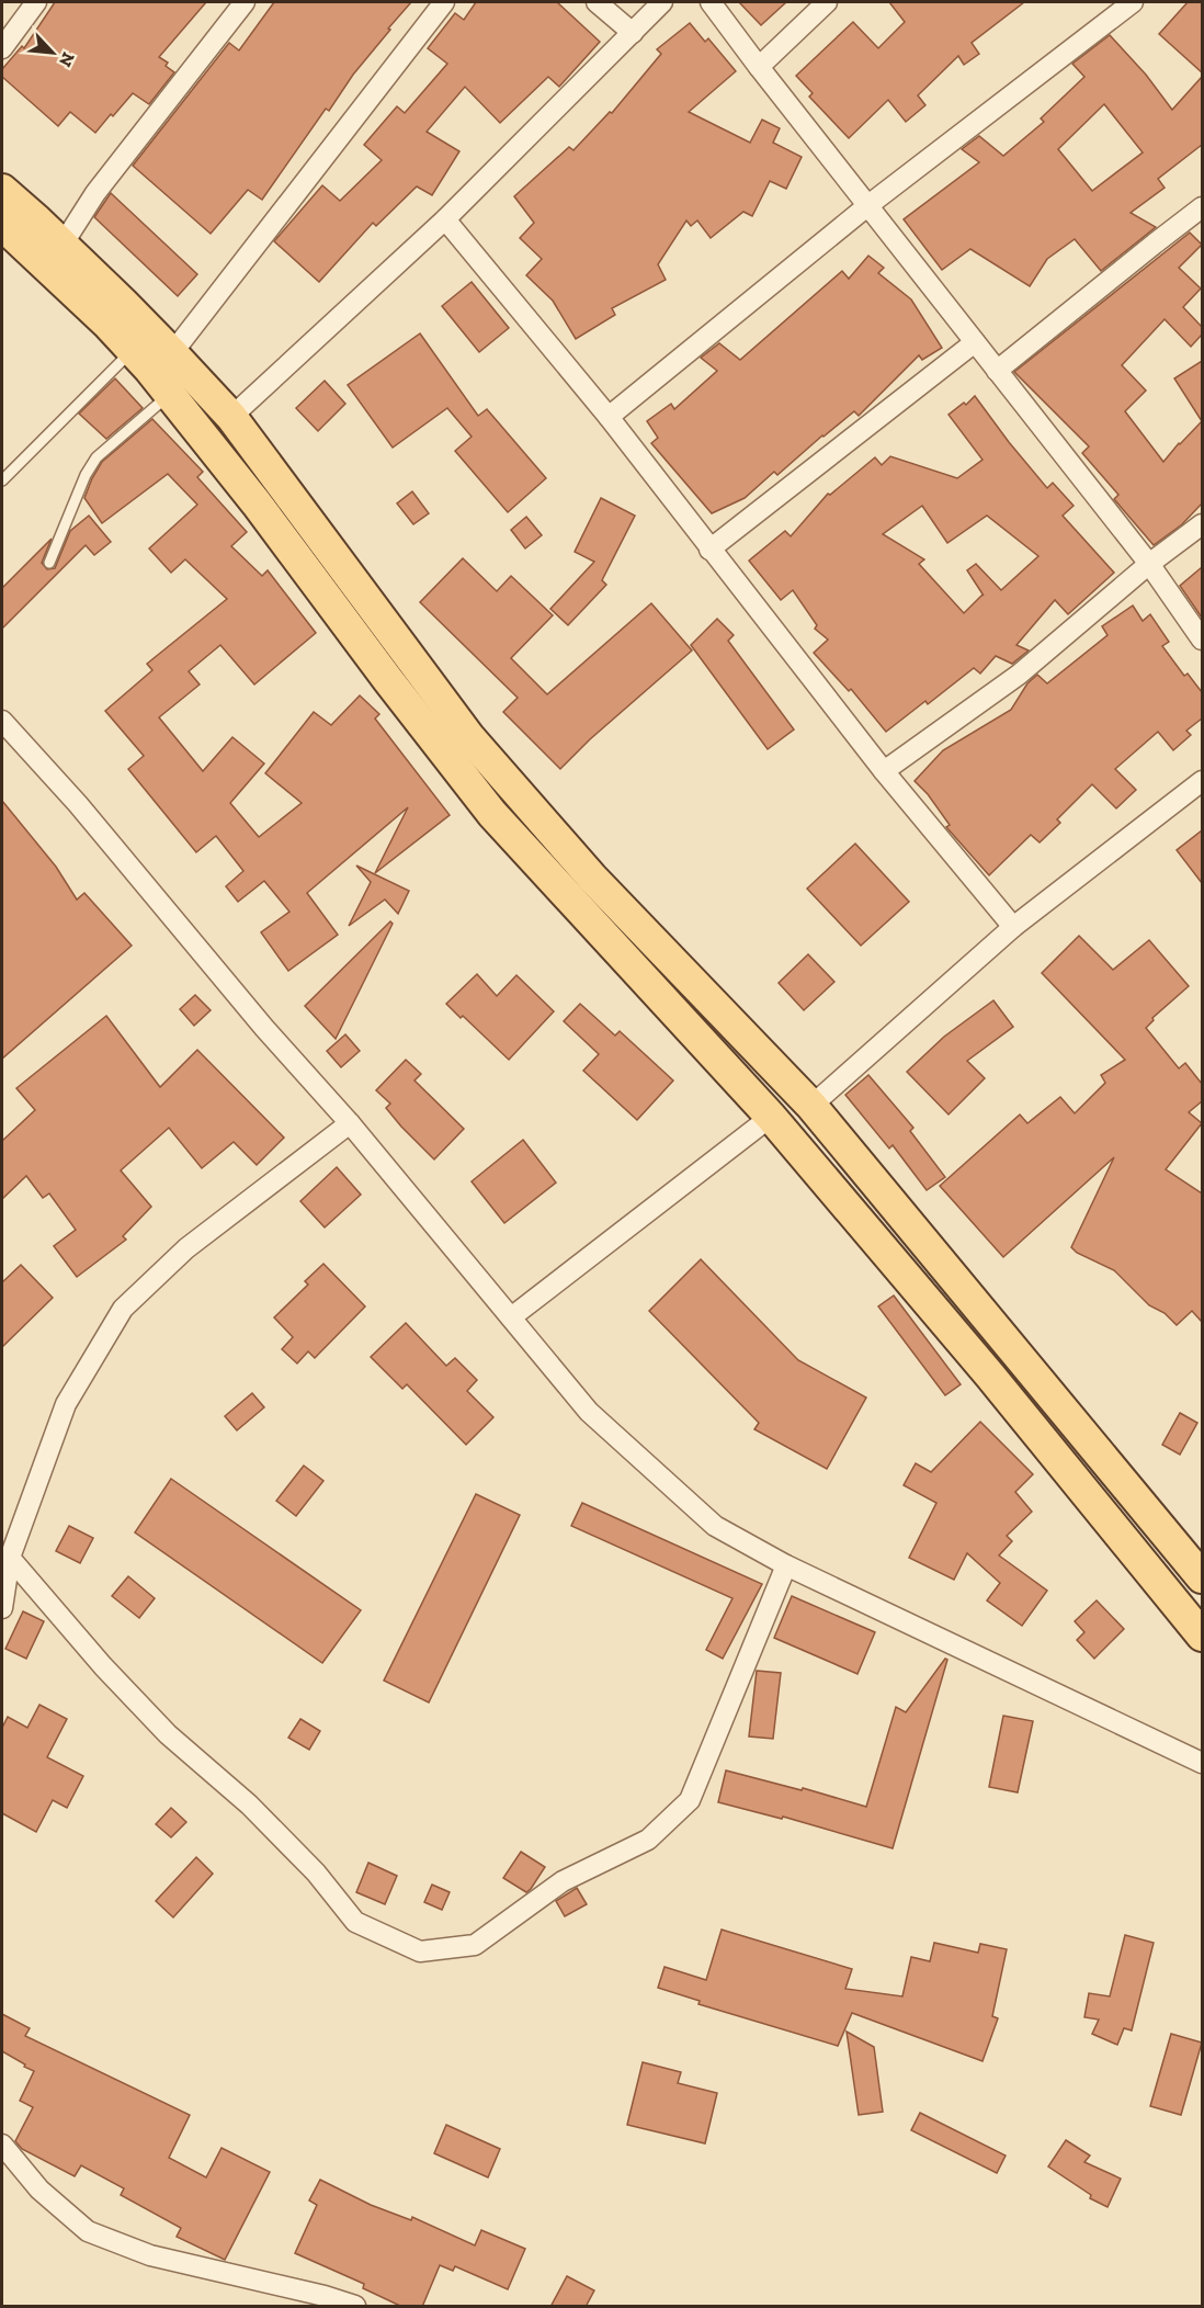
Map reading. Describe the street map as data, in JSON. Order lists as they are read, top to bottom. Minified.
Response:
{"north":"bottom right"}
